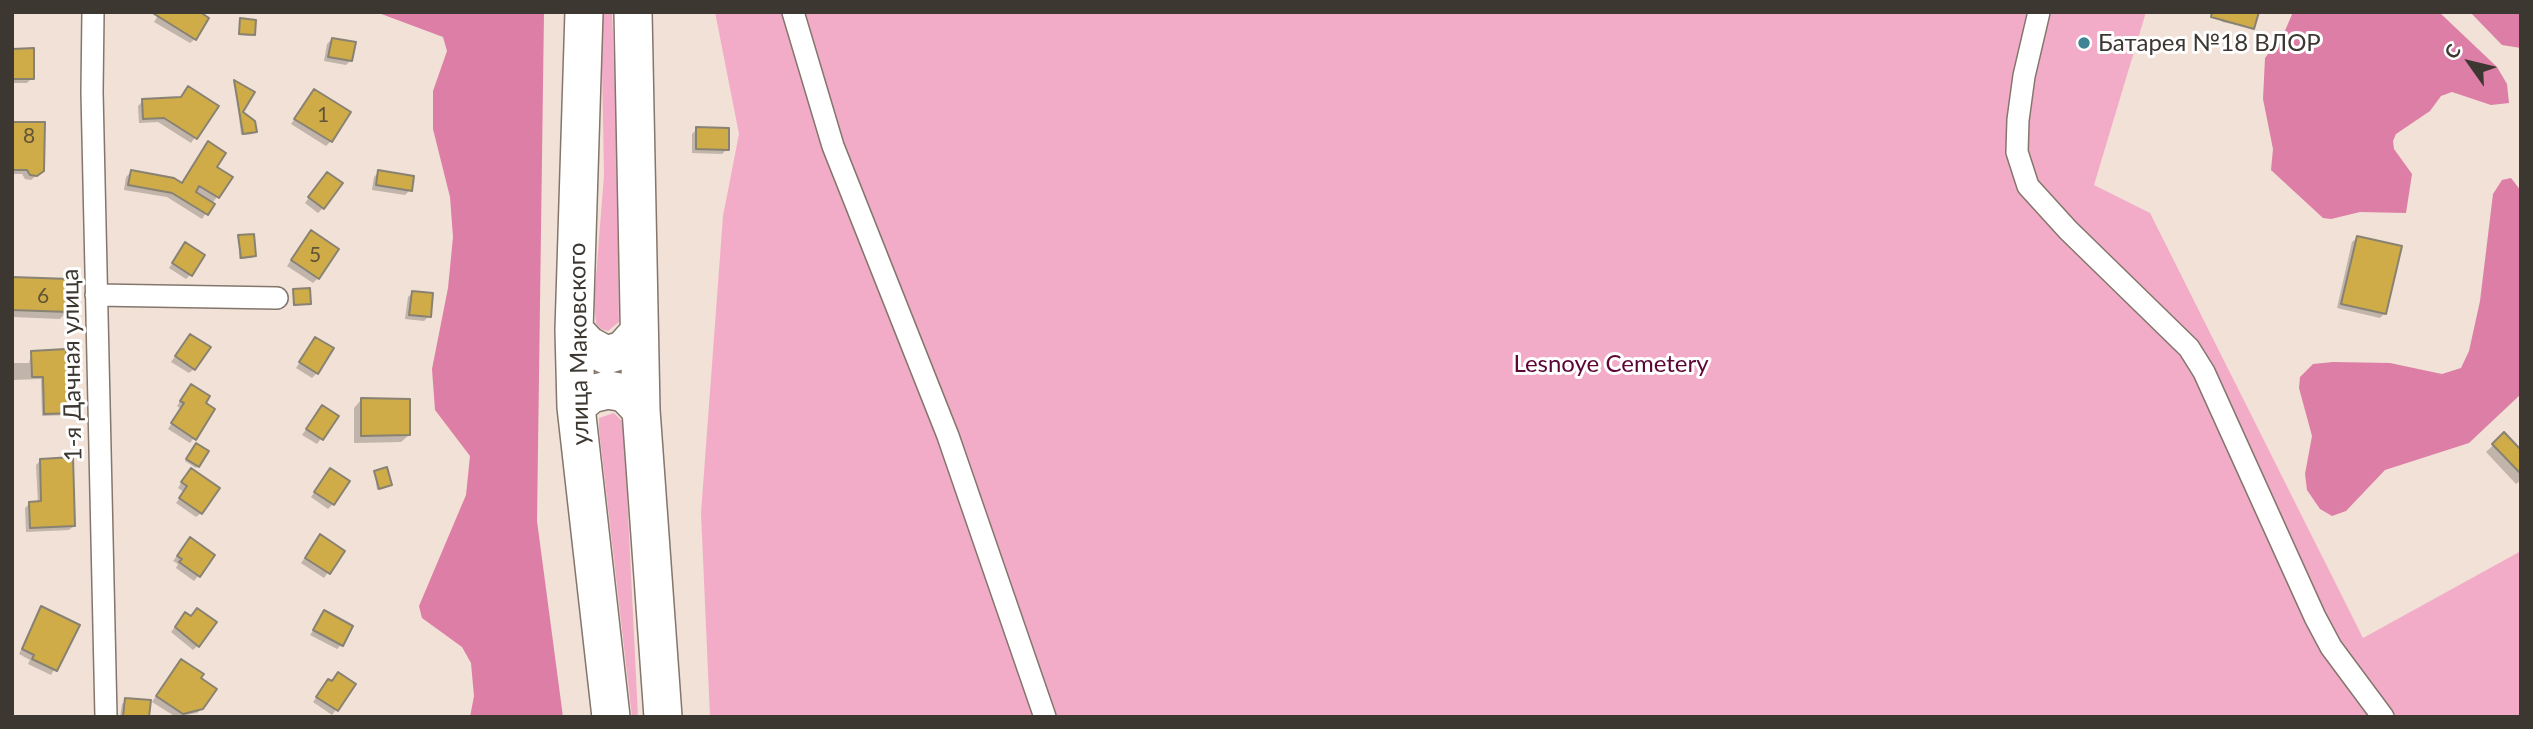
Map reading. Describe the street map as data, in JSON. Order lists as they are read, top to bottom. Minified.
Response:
{"streets":{"highway":["улица Маковского"],"street":["1-я Дачная улица"]},"parks":["Lesnoye Cemetery"],"places":["Батарея №18 ВЛОР"],"house_numbers":["1","8","5","6"],"north":"top left"}
